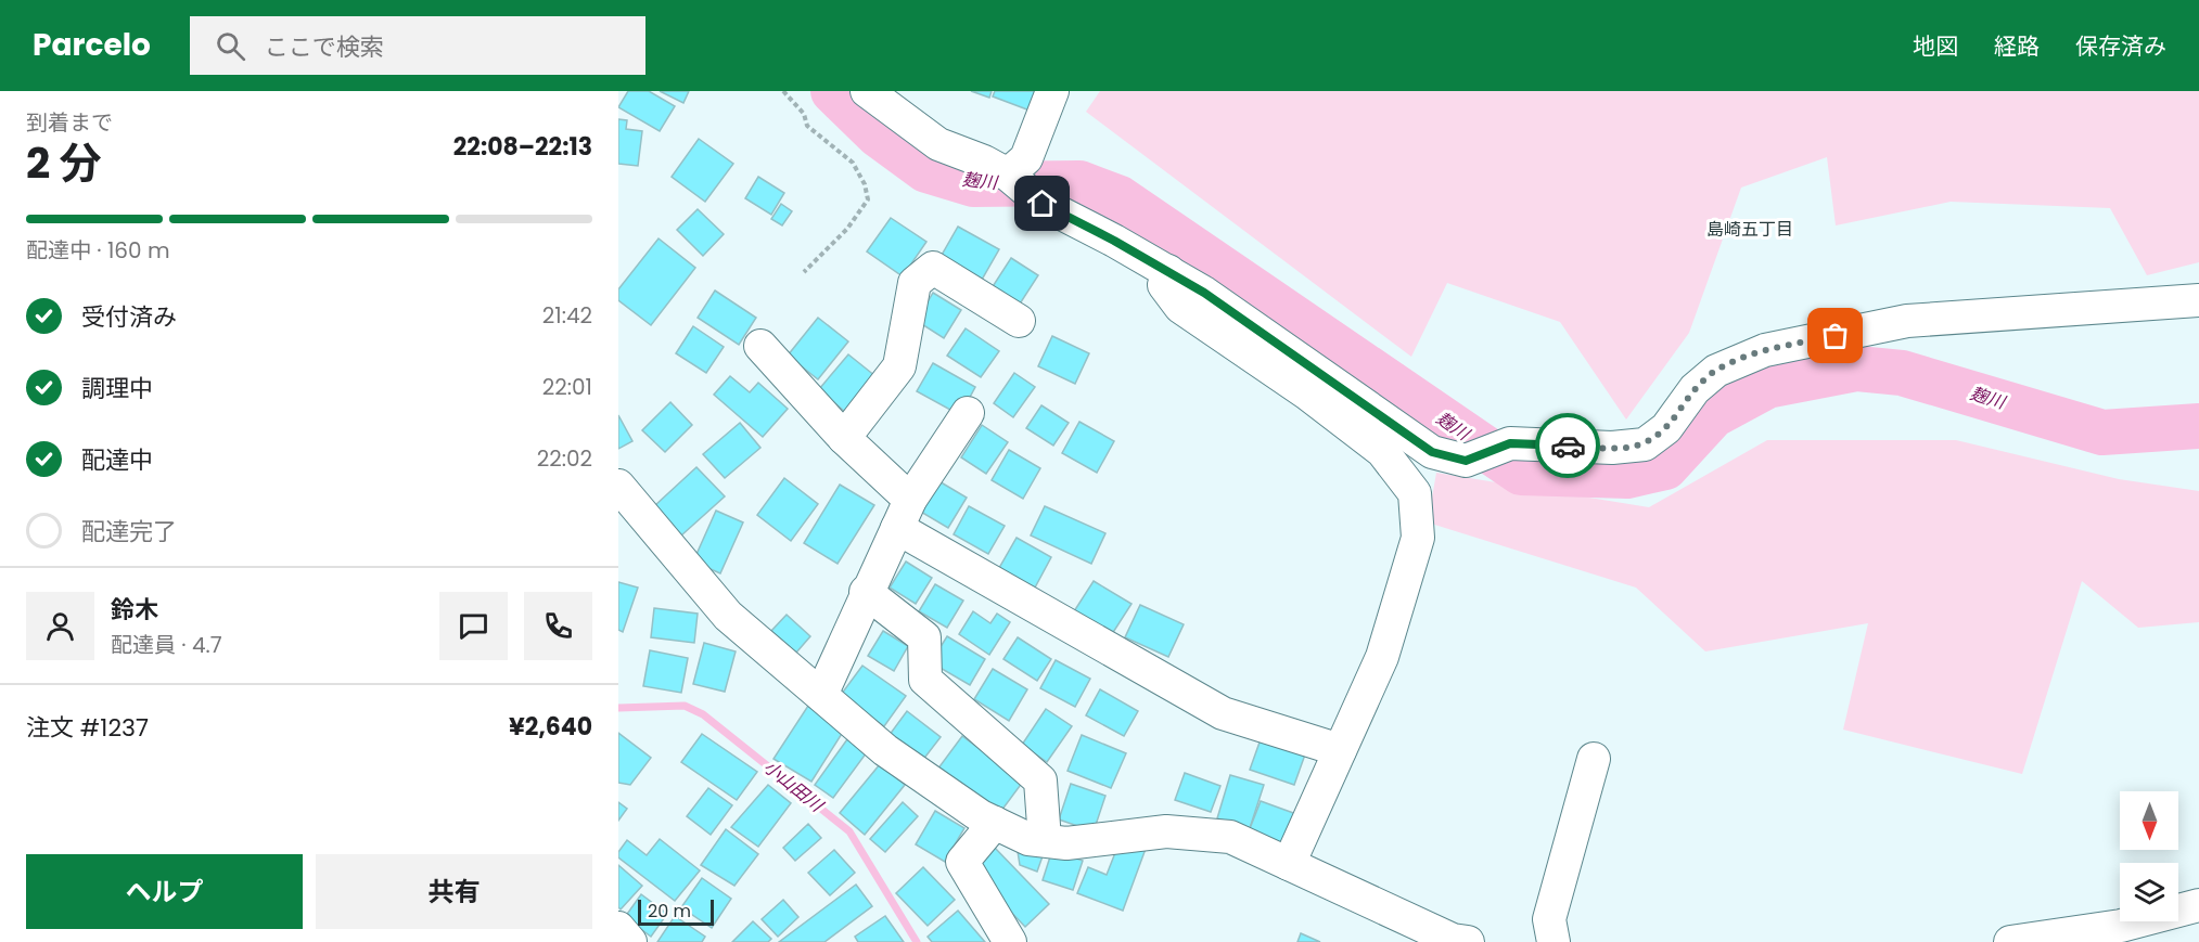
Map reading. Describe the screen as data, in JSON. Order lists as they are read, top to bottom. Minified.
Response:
{"districts":["島崎五丁目"],"water":["麹川","小山田川"],"scale_bar":"20 m","north":"bottom","page":{"header":"Parcelo","search":"ここで検索","nav":["地図","経路","保存済み"],"heading":["2 分","到着まで","22:08–22:13"],"panel":["鈴木","配達員 · 4.7","注文 #1237","¥2,640"],"bar":"配達中 · 160 m","list":[["受付済み","21:42"],["調理中","22:01"],["配達中","22:02"],"配達完了"],"buttons":["ヘルプ","共有"],"scale":"20 m"}}
